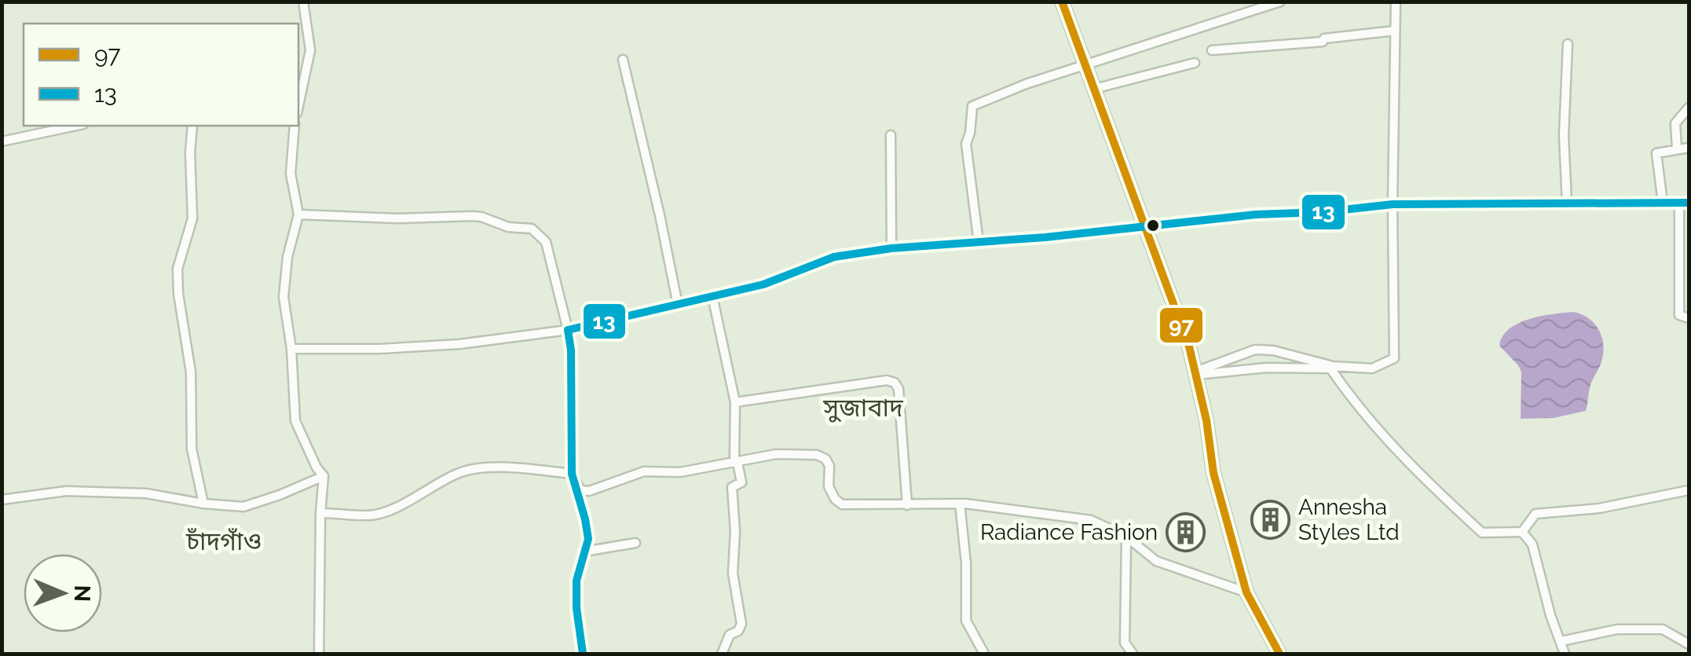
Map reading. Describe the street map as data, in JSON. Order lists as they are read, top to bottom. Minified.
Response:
{"districts":["সুজাবাদ","চাঁদগাঁও"],"places":{"building":["Annesha Styles Ltd","Radiance Fashion"]},"lines":["transit line 97","transit line 13"],"legend":["97","13"],"north":"right"}
